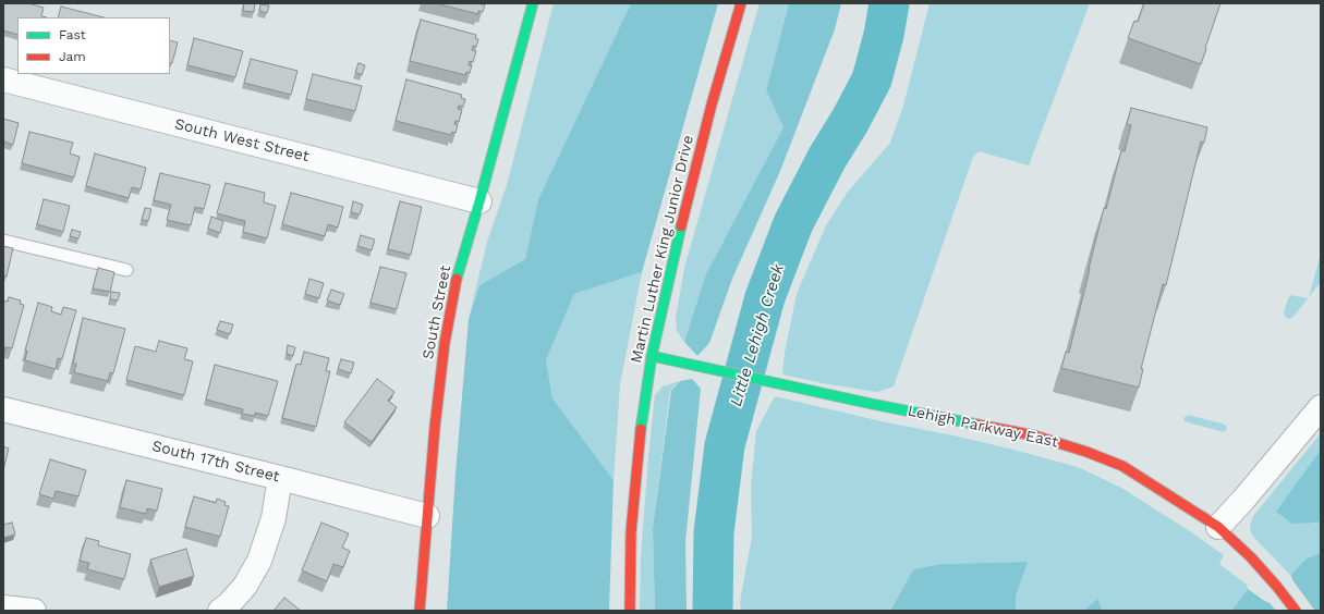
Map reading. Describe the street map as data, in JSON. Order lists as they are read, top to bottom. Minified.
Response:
{"streets":{"street":["South West Street","Martin Luther King Junior Drive","South Street","Lehigh Parkway East","South 17th Street"]},"crossings":[["South West Street","South Street"],["Martin Luther King Junior Drive","Lehigh Parkway East"],["South Street","South 17th Street"]],"water":["Little Lehigh Creek"],"legend":["Fast","Jam"]}
